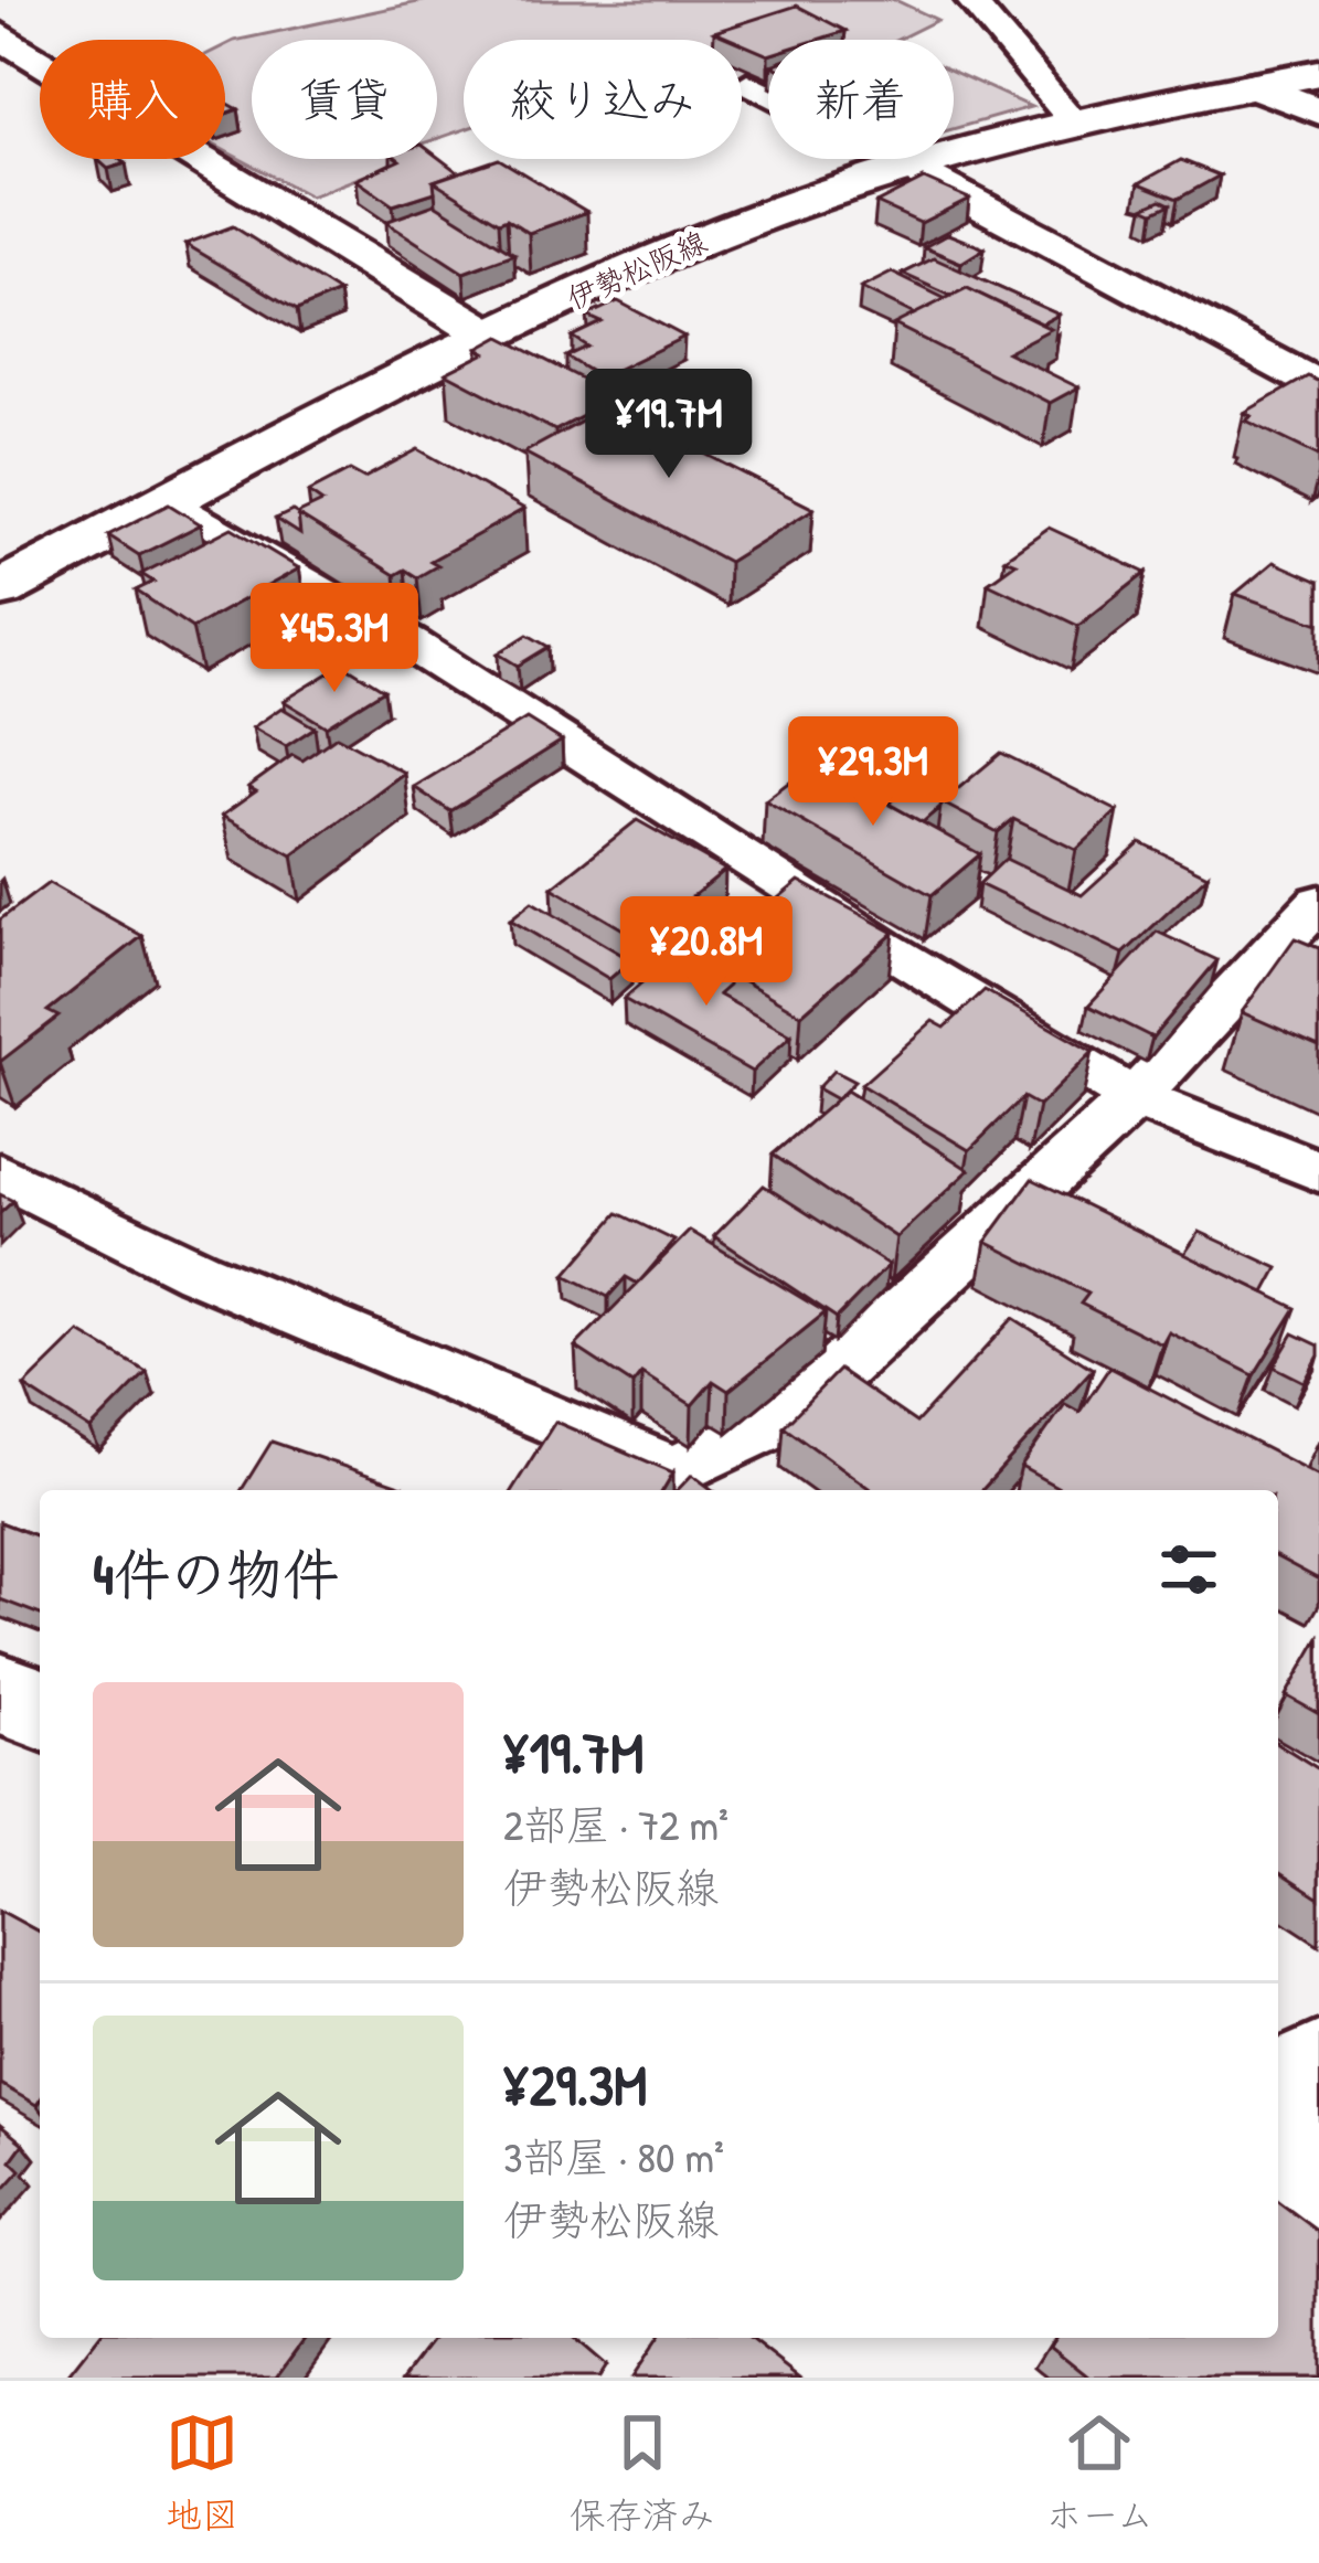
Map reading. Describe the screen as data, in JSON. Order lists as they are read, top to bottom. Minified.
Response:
{"streets":{"street":["伊勢松阪線"]},"page":{"chip":["購入","賃貸","絞り込み","新着"],"price":["¥19.7M","¥45.3M","¥29.3M","¥20.8M"],"heading":"4件の物件","list":[{"name":"¥19.7M","note":"2部屋 · 72 m² · 伊勢松阪線"},{"name":"¥29.3M","note":"3部屋 · 80 m² · 伊勢松阪線"}],"tabs":["地図","保存済み","ホーム"]}}
